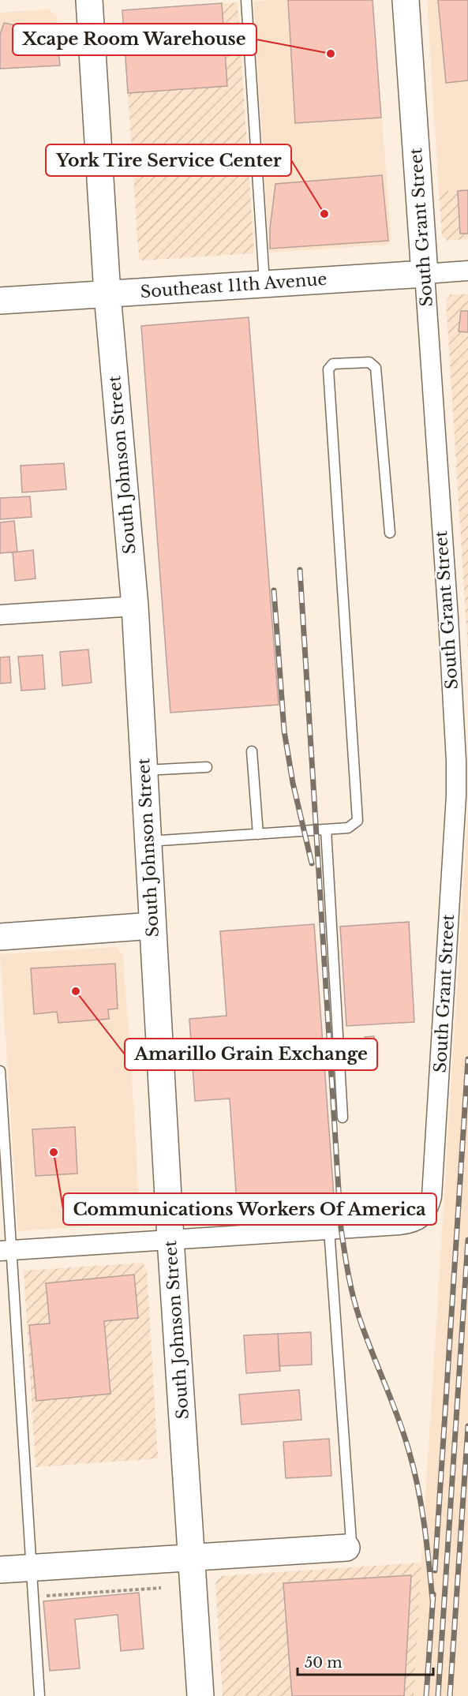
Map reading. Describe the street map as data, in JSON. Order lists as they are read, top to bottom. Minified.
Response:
{"streets":{"main road":["South Grant Street","Southeast 11th Avenue","South Johnson Street"]},"crossings":[["South Grant Street","Southeast 11th Avenue"],["Southeast 11th Avenue","South Johnson Street"]],"places":["Xcape Room Warehouse","York Tire Service Center","Amarillo Grain Exchange","Communications Workers Of America"],"scale_bar":"50 m"}
